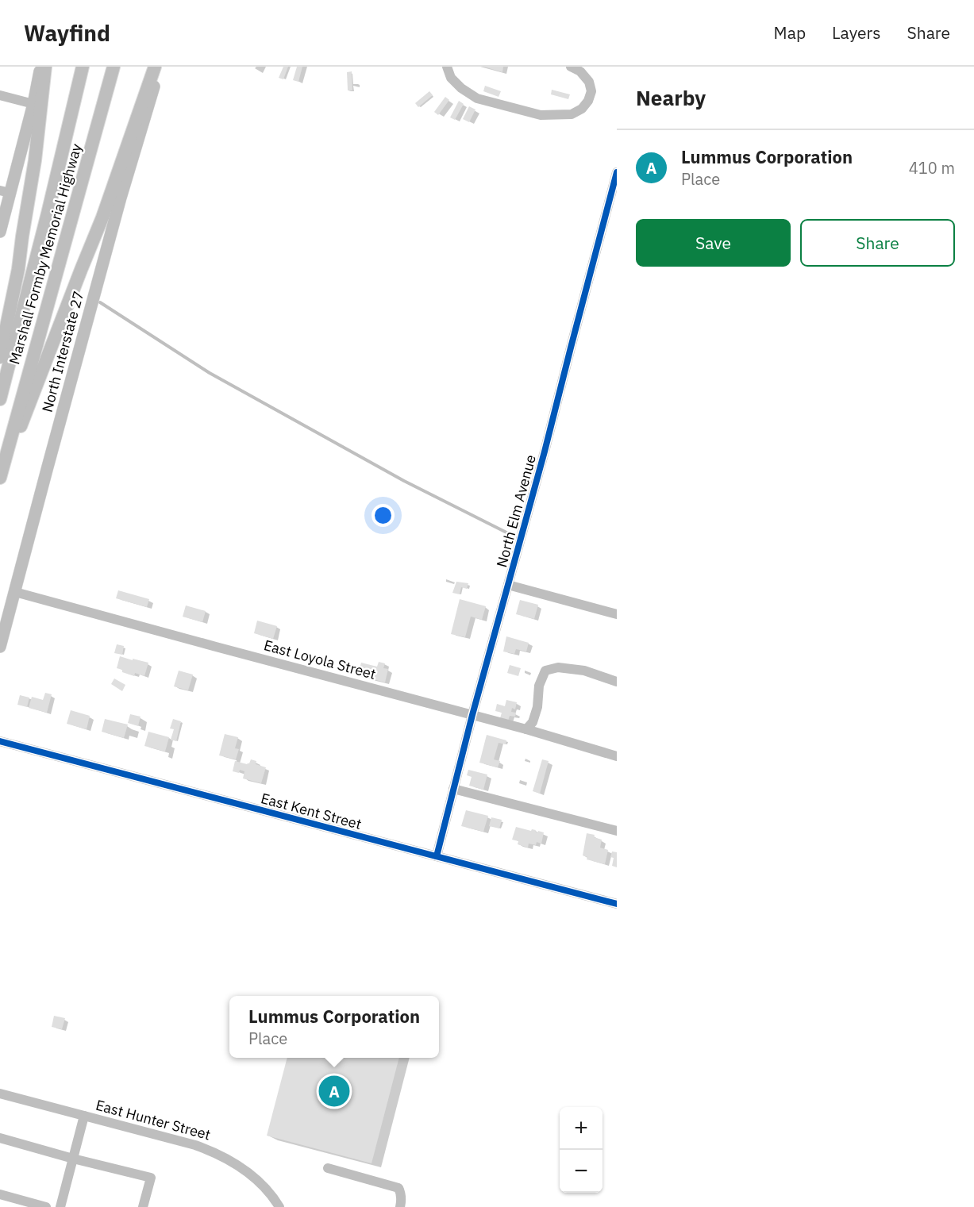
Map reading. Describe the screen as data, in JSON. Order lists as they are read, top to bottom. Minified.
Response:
{"streets":{"highway":["Marshall Formby Memorial Highway"],"main road":["North Interstate 27"],"street":["North Elm Avenue","East Loyola Street","East Kent Street","East Hunter Street"]},"crossings":[["North Interstate 27","East Loyola Street"],["North Elm Avenue","East Loyola Street"],["North Elm Avenue","East Kent Street"]],"page":{"header":"Wayfind","nav":["Map","Layers","Share"],"heading":"Nearby","list":[{"mark":"A","name":"Lummus Corporation","note":"Place","value":"410 m"}],"buttons":["Save","Share"],"popup":["Lummus Corporation","Place"],"pins":"A","map_buttons":["+","−"]}}
